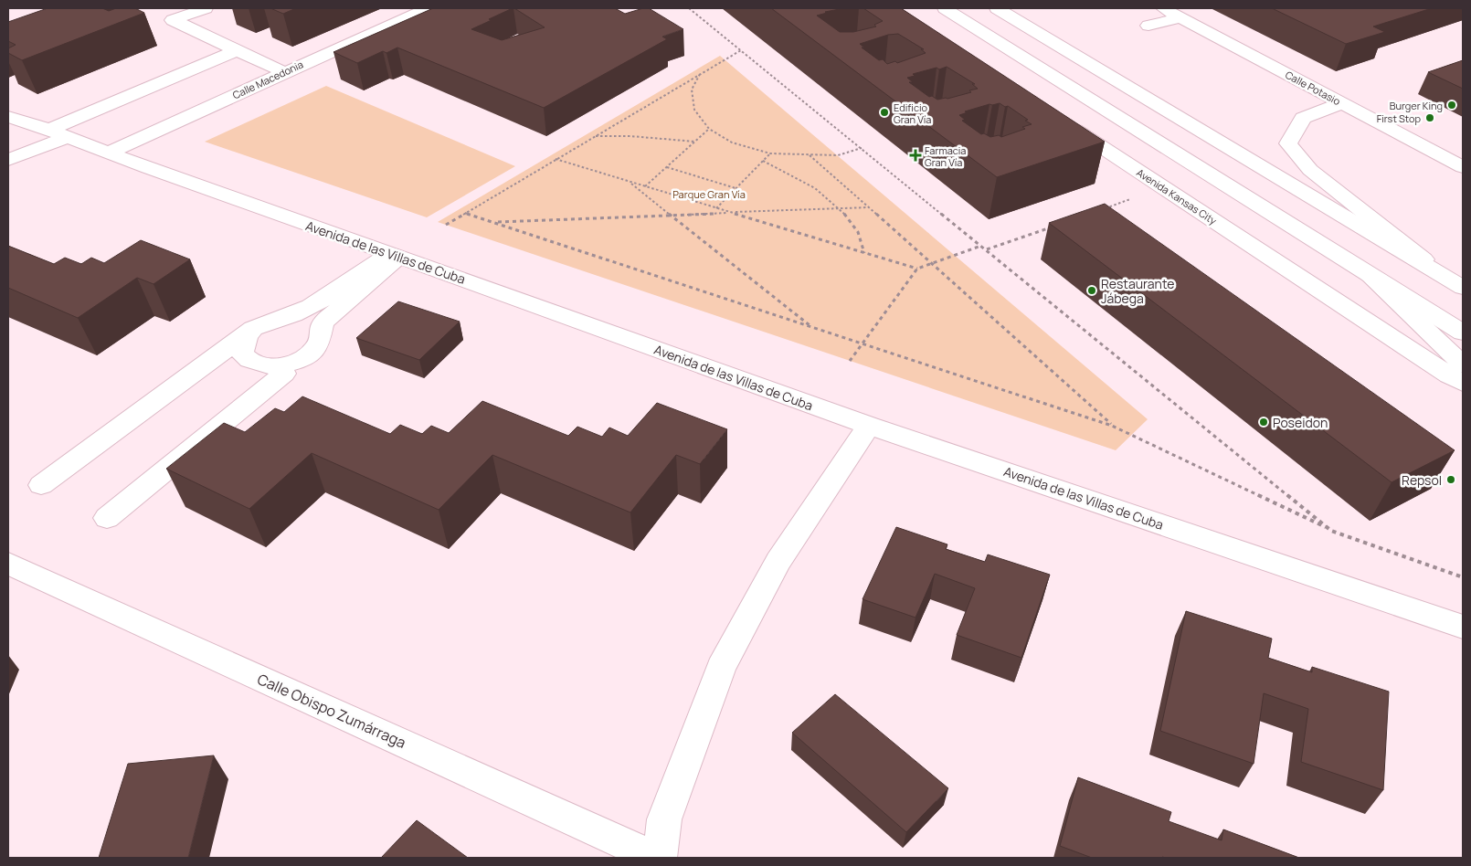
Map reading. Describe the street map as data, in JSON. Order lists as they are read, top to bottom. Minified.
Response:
{"streets":{"street":["Calle Macedonia","Calle Potasio","Avenida Kansas City","Avenida de las Villas de Cuba","Calle Obispo Zumárraga"]},"crossings":[["Calle Macedonia","Avenida de las Villas de Cuba"]],"parks":["Parque Gran Vía"],"places":{"other":["Burger King","Edificio Gran Vía","First Stop","Restaurante Jábega","Poseidon","Repsol"],"health":["Farmacia Gran Vía"]}}
